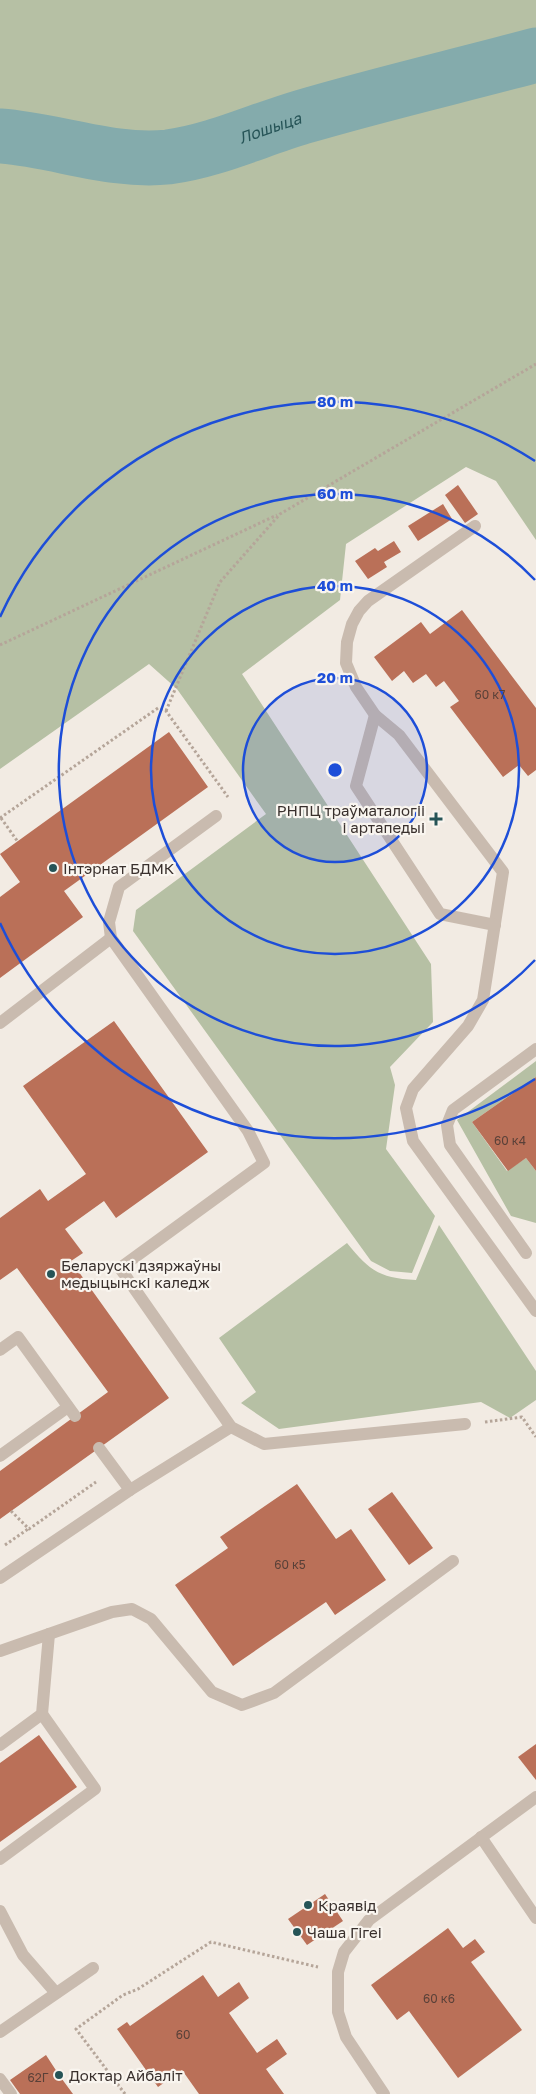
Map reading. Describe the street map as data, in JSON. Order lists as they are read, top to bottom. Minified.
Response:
{"water":["Лошыца"],"places":{"health":["РНПЦ траўматалогіі і артапедыі"],"other":["Інтэрнат БДМК","Беларускі дзяржаўны медыцынскі каледж","Краявід","Чаша Гігеі","Доктар Айбаліт"]},"house_numbers":["60 к7","60 к4","60 к5","60 к6","60","62Г"],"rings":["80 m","60 m","40 m","20 m"]}
